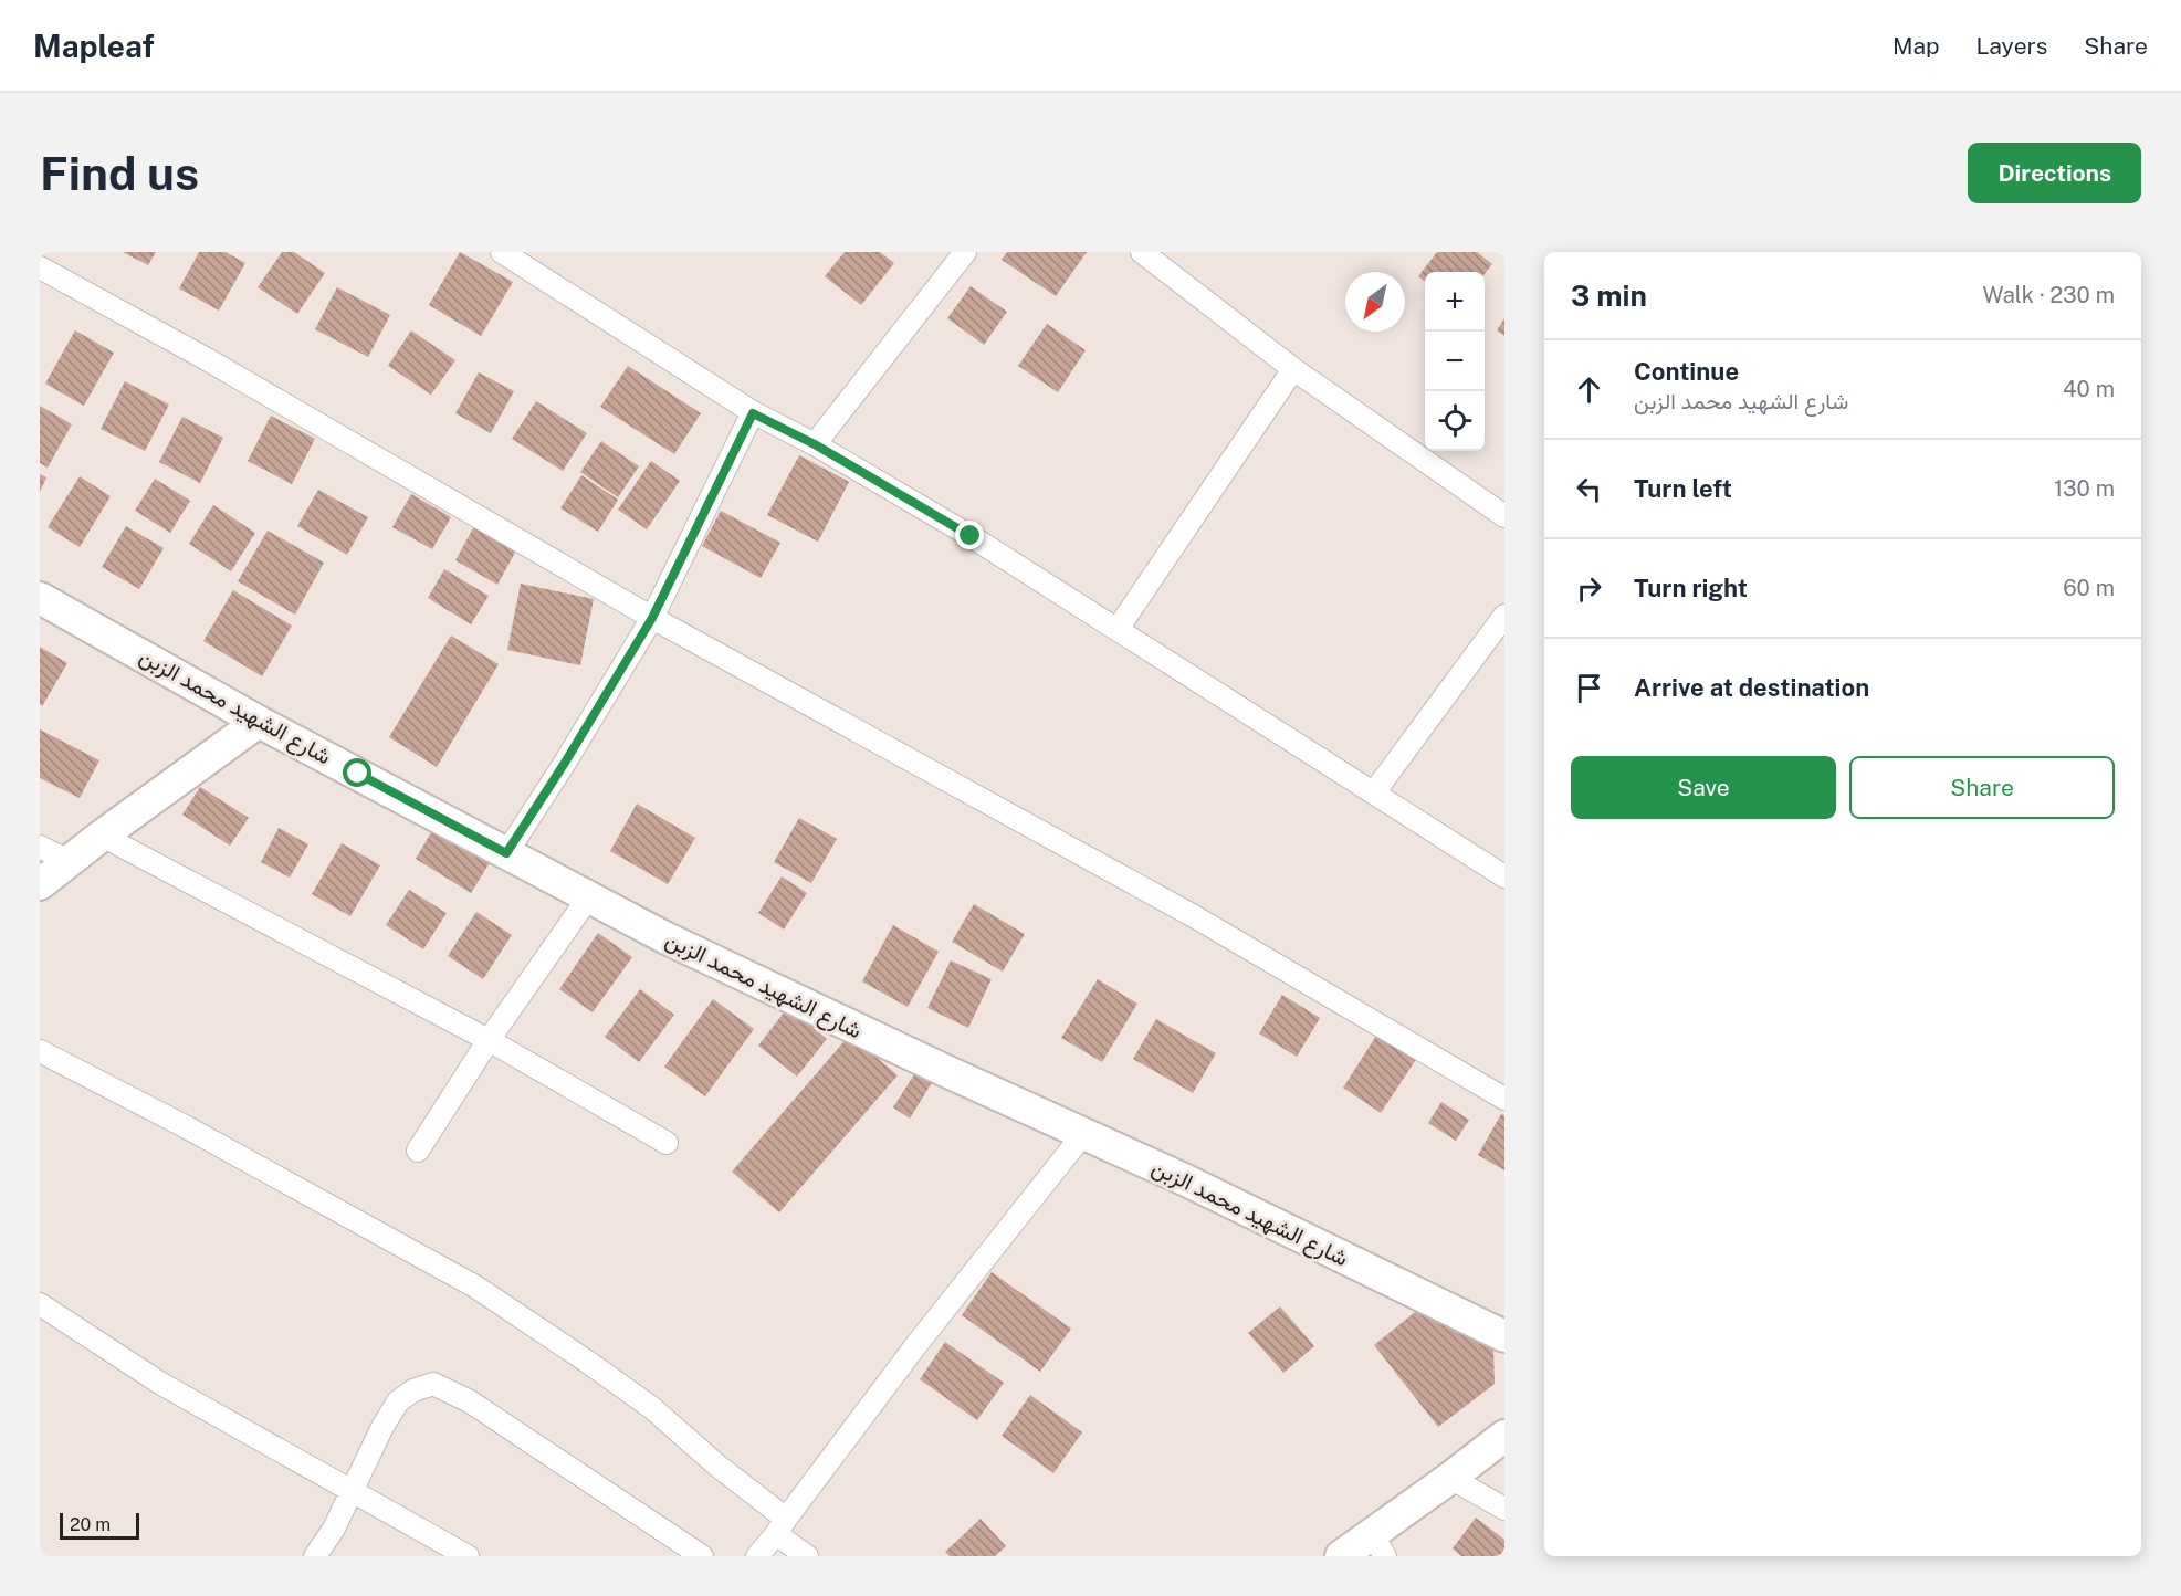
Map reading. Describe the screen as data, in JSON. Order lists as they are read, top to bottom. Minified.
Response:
{"streets":{"street":["شارع الشهيد محمد الزبن"]},"scale_bar":"20 m","north":"bottom left","page":{"header":"Mapleaf","nav":["Map","Layers","Share"],"buttons":["Directions",["Save","Share"]],"title":"Find us","heading":["3 min","Walk · 230 m"],"map_buttons":["+","−"],"list":[["Continue","شارع الشهيد محمد الزبن","40 m"],["Turn left","130 m"],["Turn right","60 m"],"Arrive at destination"],"scale":"20 m"}}
